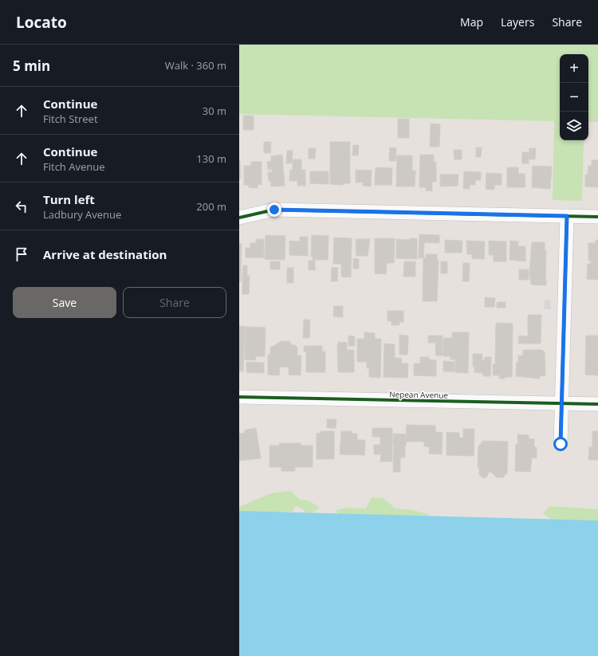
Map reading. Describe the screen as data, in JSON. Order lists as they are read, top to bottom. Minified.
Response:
{"streets":{"street":["Nepean Avenue"]},"page":{"header":"Locato","nav":["Map","Layers","Share"],"heading":["5 min","Walk · 360 m"],"map_buttons":["+","−"],"list":[["Continue","Fitch Street","30 m"],["Continue","Fitch Avenue","130 m"],["Turn left","Ladbury Avenue","200 m"],"Arrive at destination"],"buttons":["Save","Share"]}}
